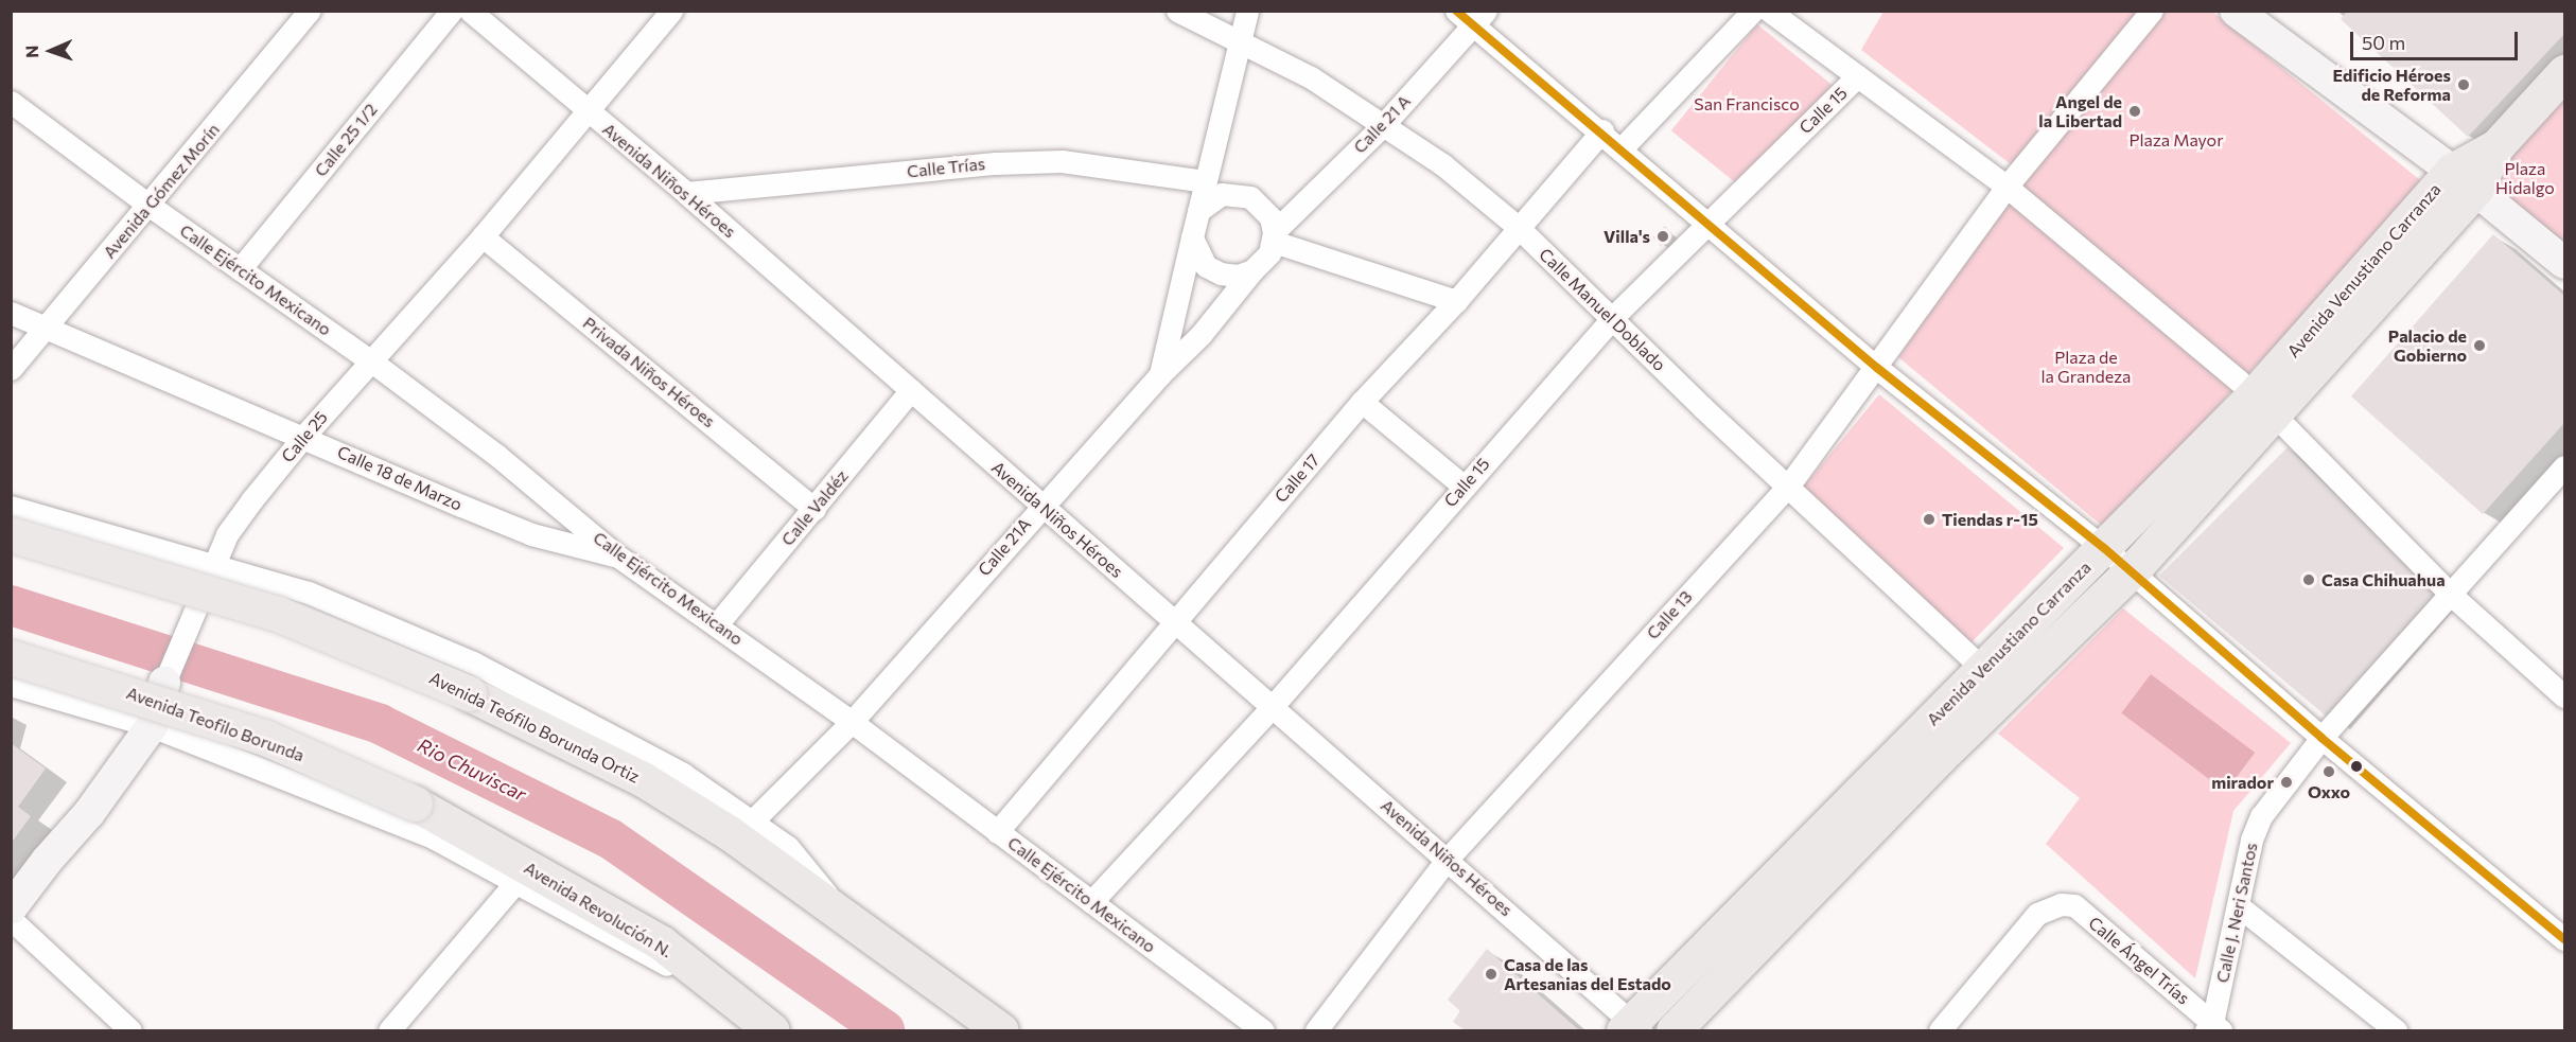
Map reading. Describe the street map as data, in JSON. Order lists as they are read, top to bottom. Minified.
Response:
{"streets":{"main road":["Avenida Venustiano Carranza","Calle 25","Avenida Teofilo Borunda","Avenida Teófilo Borunda Ortiz","Avenida Revolución N."],"street":["Calle 15","Calle 21 A","Calle 25 1/2","Calle Trías","Avenida Niños Héroes","Avenida Gómez Morín","Calle Ejército Mexicano","Calle Manuel Doblado","Privada Niños Héroes","Calle 18 de Marzo","Calle 17","Calle Valdéz","Calle 21A","Calle 13","Calle J. Neri Santos","Calle Ángel Trías"]},"crossings":[["Calle 15","Avenida Niños Héroes"],["Calle 15","Calle Ejército Mexicano"],["Calle 15","Calle Manuel Doblado"],["Calle 21 A","Calle Manuel Doblado"],["Calle 21 A","Calle 21A"],["Calle 25 1/2","Calle Ejército Mexicano"],["Calle Trías","Avenida Niños Héroes"],["Avenida Niños Héroes","Avenida Venustiano Carranza"],["Avenida Niños Héroes","Calle 25"],["Avenida Niños Héroes","Calle 17"],["Avenida Niños Héroes","Calle Valdéz"],["Avenida Niños Héroes","Calle 21A"],["Avenida Niños Héroes","Calle 13"],["Avenida Gómez Morín","Calle Ejército Mexicano"],["Avenida Gómez Morín","Calle 18 de Marzo"],["Avenida Venustiano Carranza","Calle Manuel Doblado"],["Calle Ejército Mexicano","Calle 25"],["Calle Ejército Mexicano","Calle 18 de Marzo"],["Calle Ejército Mexicano","Calle 17"],["Calle Ejército Mexicano","Calle Valdéz"],["Calle Ejército Mexicano","Calle 21A"],["Calle Manuel Doblado","Calle 17"],["Calle Manuel Doblado","Calle 13"],["Privada Niños Héroes","Calle 25"],["Privada Niños Héroes","Calle Valdéz"],["Calle 25","Calle 18 de Marzo"],["Avenida Teofilo Borunda","Avenida Revolución N."],["Calle J. Neri Santos","Calle Ángel Trías"]],"water":["Rio Chuviscar"],"parks":["San Francisco","Plaza Mayor","Plaza Hidalgo","Plaza de la Grandeza"],"places":["Edificio Héroes de Reforma","Angel de la Libertad","Villa's","Palacio de Gobierno","Tiendas r-15","Casa Chihuahua","Oxxo","mirador","Casa de las Artesanias del Estado"],"scale_bar":"50 m","north":"left"}
